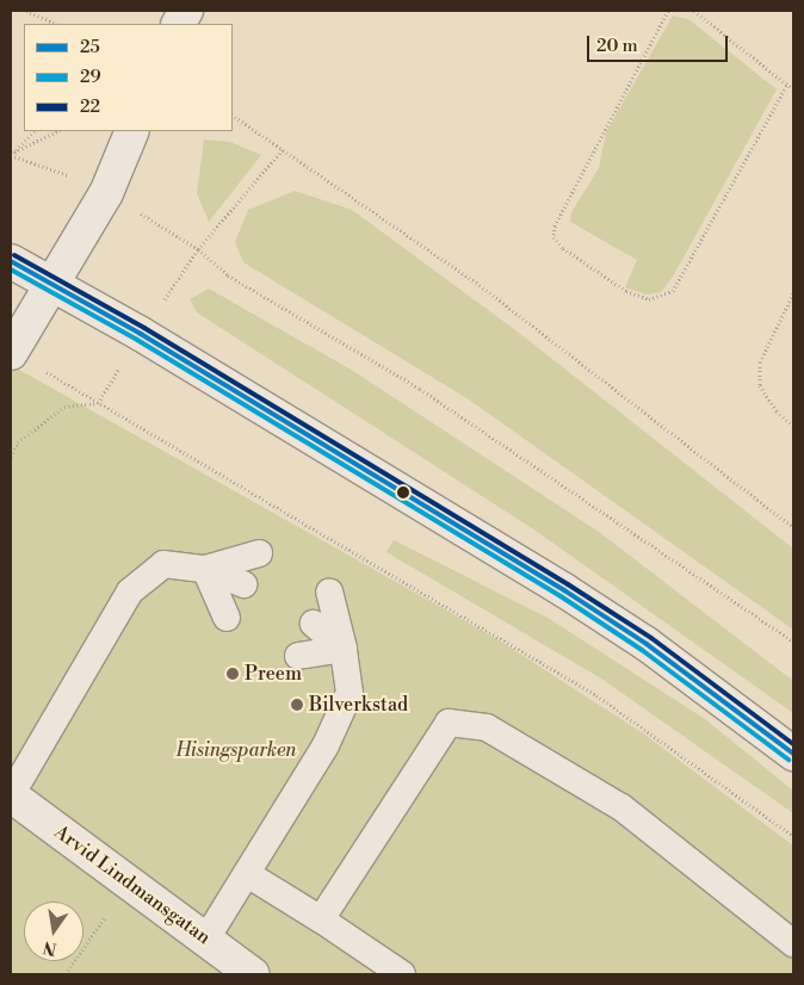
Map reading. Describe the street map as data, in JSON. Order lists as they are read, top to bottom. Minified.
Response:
{"streets":{"street":["Arvid Lindmansgatan"]},"parks":["Hisingsparken"],"places":["Preem","Bilverkstad"],"lines":["transit line 22","transit line 25","transit line 29"],"legend":["25","29","22"],"scale_bar":"20 m","north":"bottom"}
